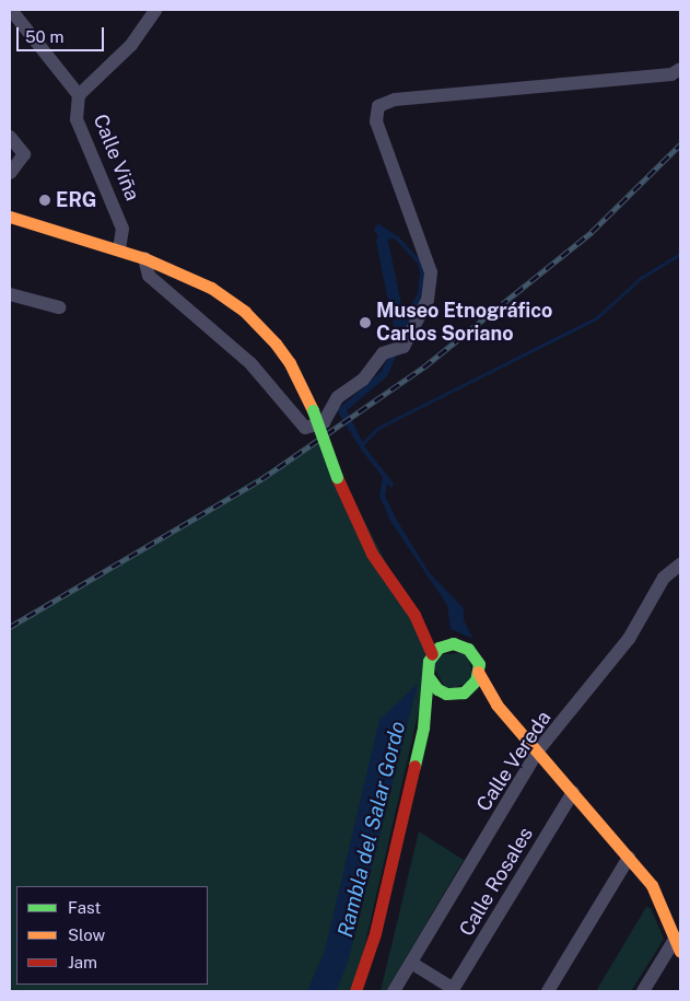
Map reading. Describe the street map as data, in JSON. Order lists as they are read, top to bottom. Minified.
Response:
{"streets":{"street":["Calle Viña","Calle Vereda","Calle Rosales"]},"water":["Rambla del Salar Gordo"],"places":["ERG","Museo Etnográfico Carlos Soriano"],"legend":["Fast","Slow","Jam"],"scale_bar":"50 m"}
